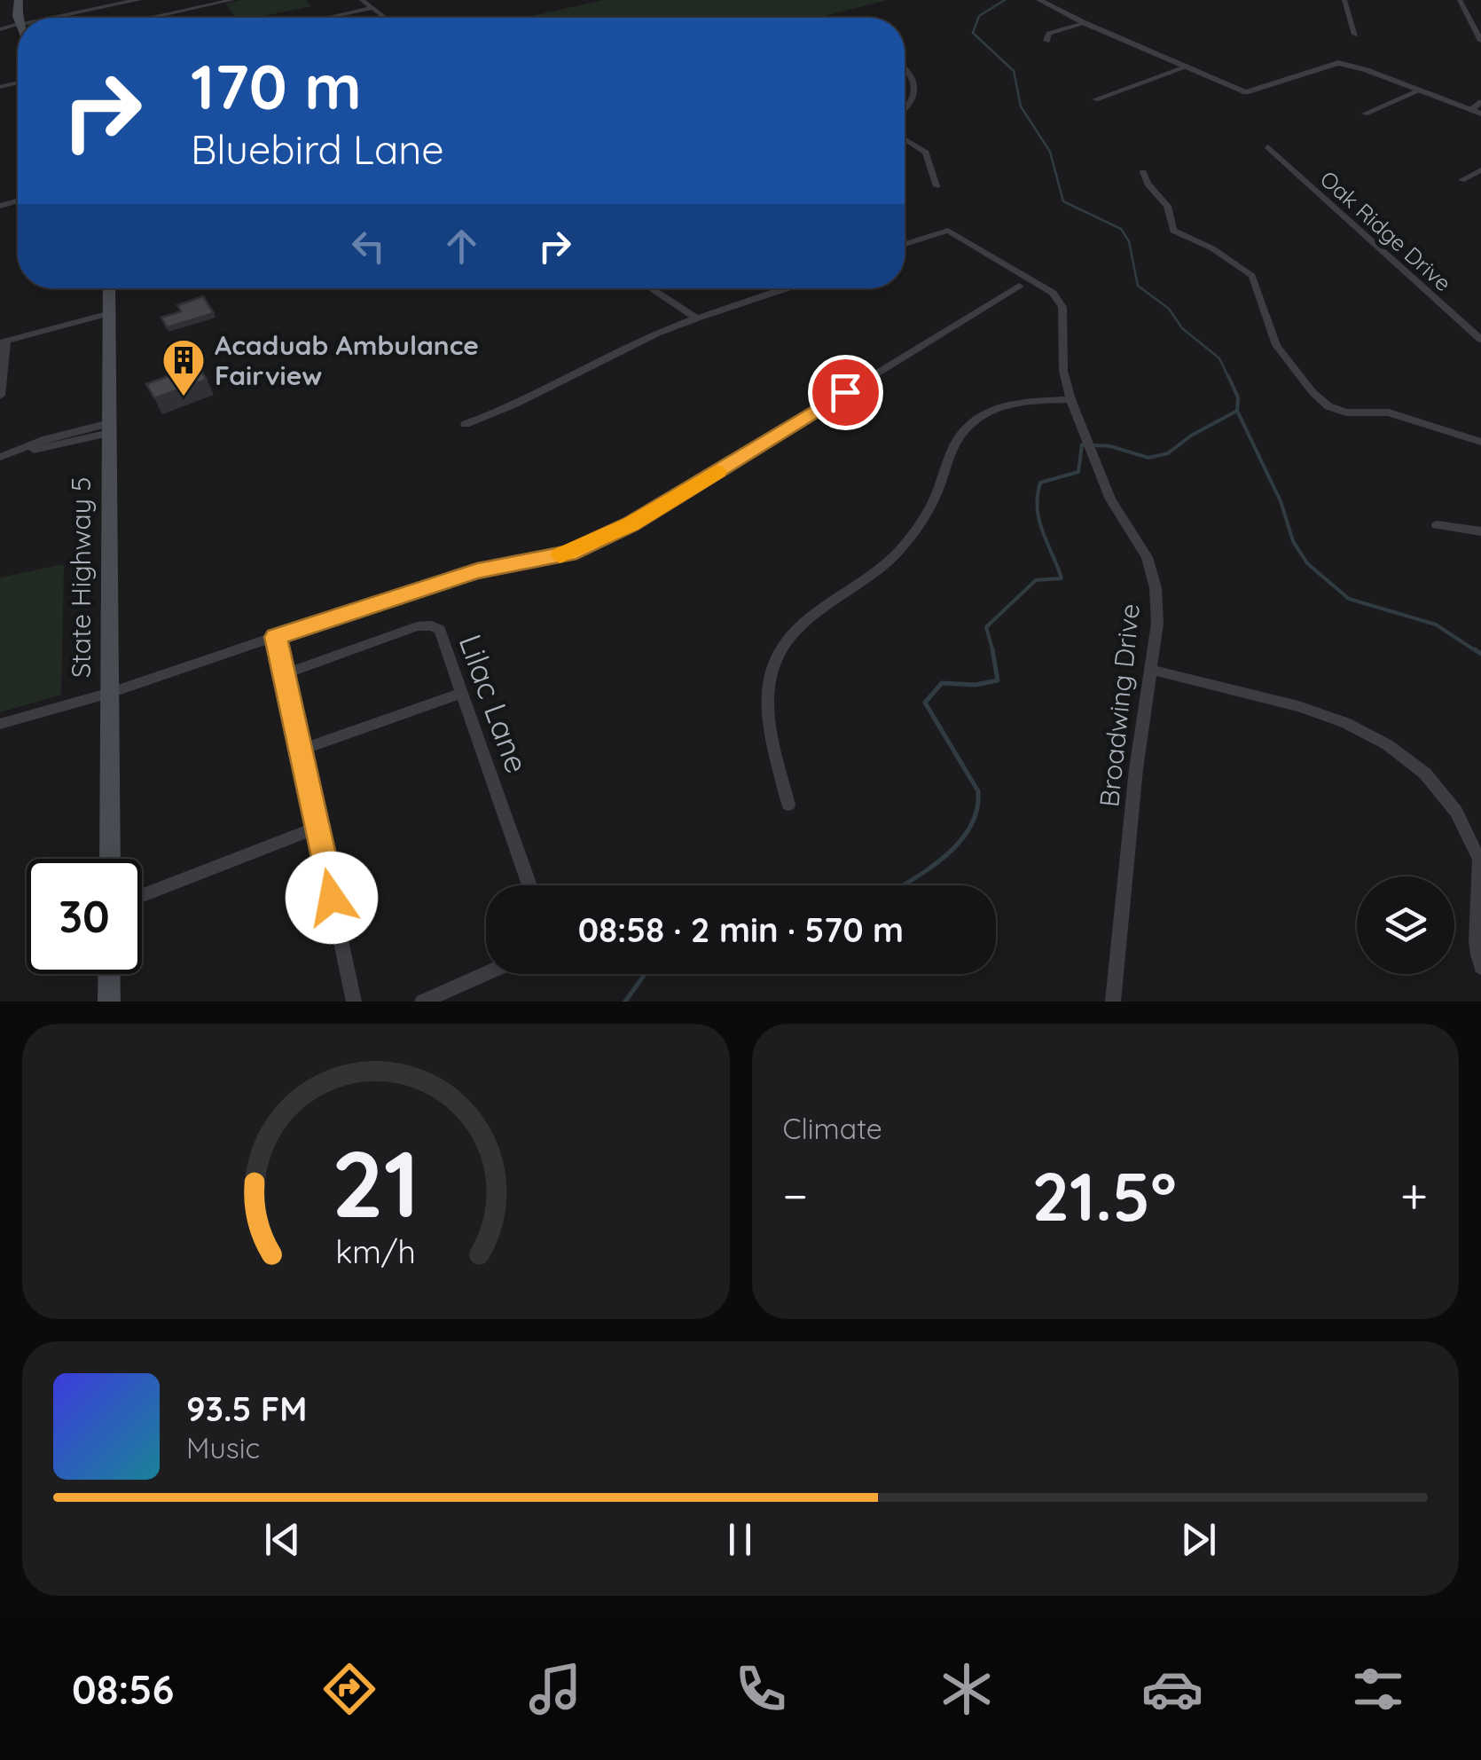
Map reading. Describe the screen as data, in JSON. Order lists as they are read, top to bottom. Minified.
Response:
{"streets":{"main road":["State Highway 5"],"street":["Oak Ridge Drive","Lilac Lane","Broadwing Drive"]},"places":{"building":["Acaduab Ambulance Fairview"]},"page":{"turn":["170 m","Bluebird Lane"],"limit":"30","trip":"08:58 · 2 min · 570 m","tile":"Climate","heat":["−","21.5°","+"],"song":["93.5 FM","Music"],"tabs":"08:56","gauge":["21","km/h"]}}
